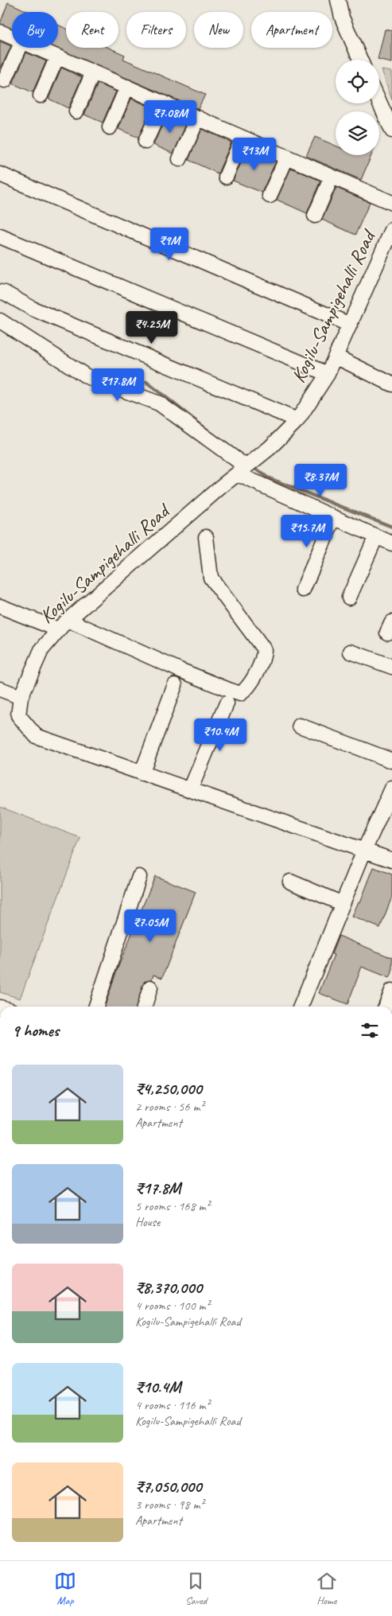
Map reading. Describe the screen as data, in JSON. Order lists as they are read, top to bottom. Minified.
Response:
{"streets":{"street":["Kogilu-Sampigehalli Road"]},"page":{"chip":["Buy","Rent","Filters","New","Apartment"],"price":["₹7.08M","₹13M","₹9M","₹4.25M","₹17.8M","₹8.37M","₹15.7M","₹10.4M","₹7.05M"],"heading":"9 homes","list":[{"name":"₹4,250,000","note":"2 rooms · 56 m² · Apartment"},{"name":"₹17.8M","note":"5 rooms · 168 m² · House"},{"name":"₹8,370,000","note":"4 rooms · 100 m² · Kogilu-Sampigehalli Road"},{"name":"₹10.4M","note":"4 rooms · 116 m² · Kogilu-Sampigehalli Road"},{"name":"₹7,050,000","note":"3 rooms · 98 m² · Apartment"}],"tabs":["Map","Saved","Home"]}}
